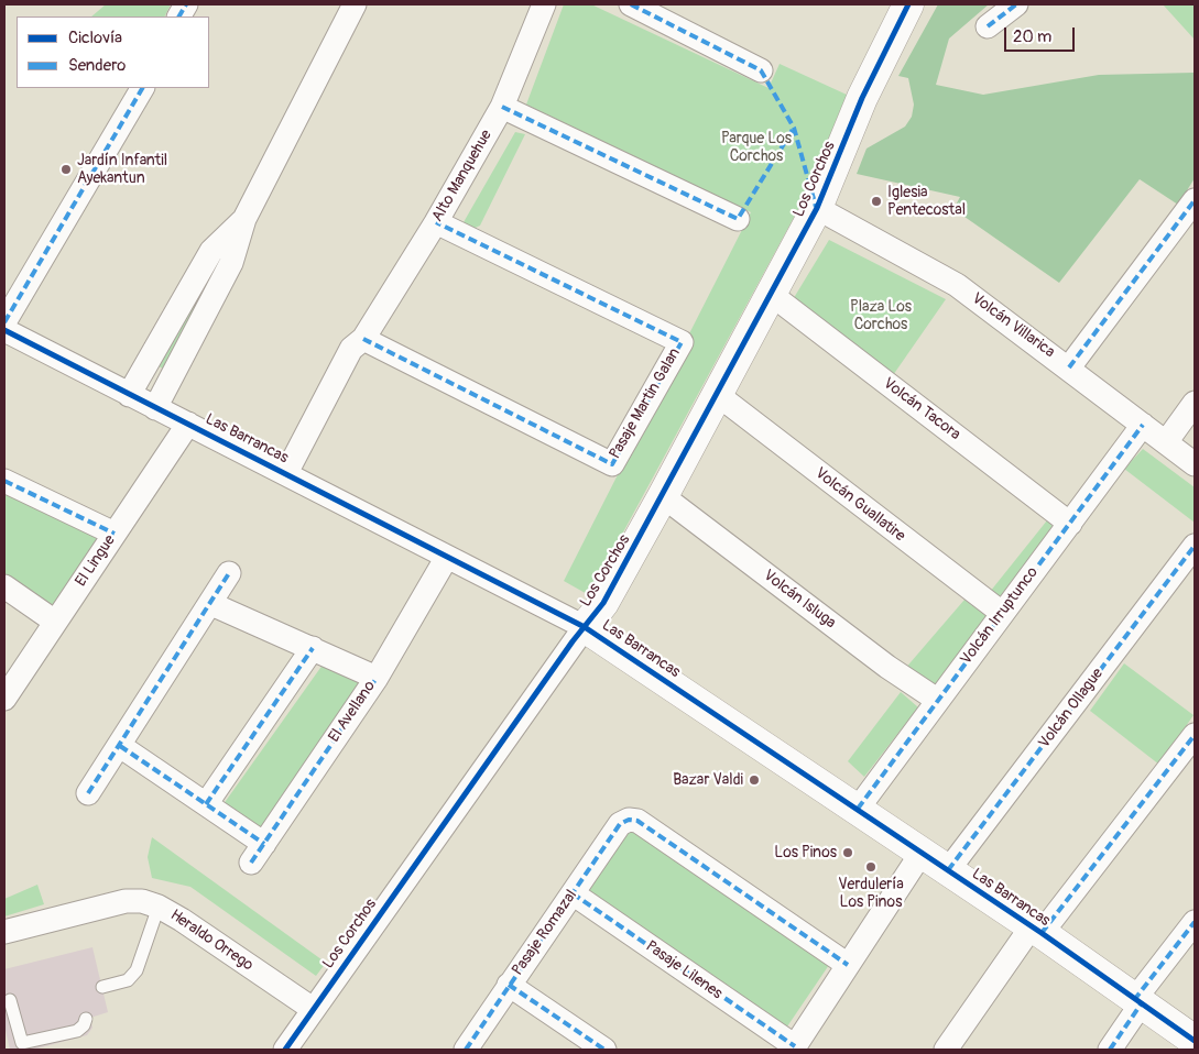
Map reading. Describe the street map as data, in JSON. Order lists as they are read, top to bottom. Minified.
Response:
{"streets":{"street":["Alto Manquehue","Los Corchos","Volcán Villarica","Pasaje Martin Galan","Volcán Tacora","Las Barrancas","Volcán Guallatire","El Lingue","Volcán Isluga","Volcán Irruptunco","Volcán Ollague","El Avellano","Pasaje Romazal","Heraldo Orrego","Pasaje Lilenes"]},"crossings":[["Alto Manquehue","Pasaje Martin Galan"],["Alto Manquehue","Las Barrancas"],["Los Corchos","Volcán Villarica"],["Los Corchos","Volcán Tacora"],["Los Corchos","Las Barrancas"],["Los Corchos","Volcán Guallatire"],["Los Corchos","Volcán Isluga"],["Los Corchos","Heraldo Orrego"],["Volcán Villarica","Volcán Irruptunco"],["Volcán Tacora","Volcán Irruptunco"],["Las Barrancas","El Lingue"],["Las Barrancas","Volcán Irruptunco"],["Las Barrancas","Volcán Ollague"],["Las Barrancas","El Avellano"],["Volcán Guallatire","Volcán Irruptunco"],["Volcán Isluga","Volcán Irruptunco"],["Pasaje Romazal","Pasaje Lilenes"]],"parks":["Parque Los Corchos","Plaza Los Corchos"],"places":["Jardín Infantil Ayekantun","Iglesia Pentecostal","Bazar Valdi","Los Pinos","Verdulería Los Pinos"],"legend":["Ciclovía","Sendero"],"scale_bar":"20 m"}
